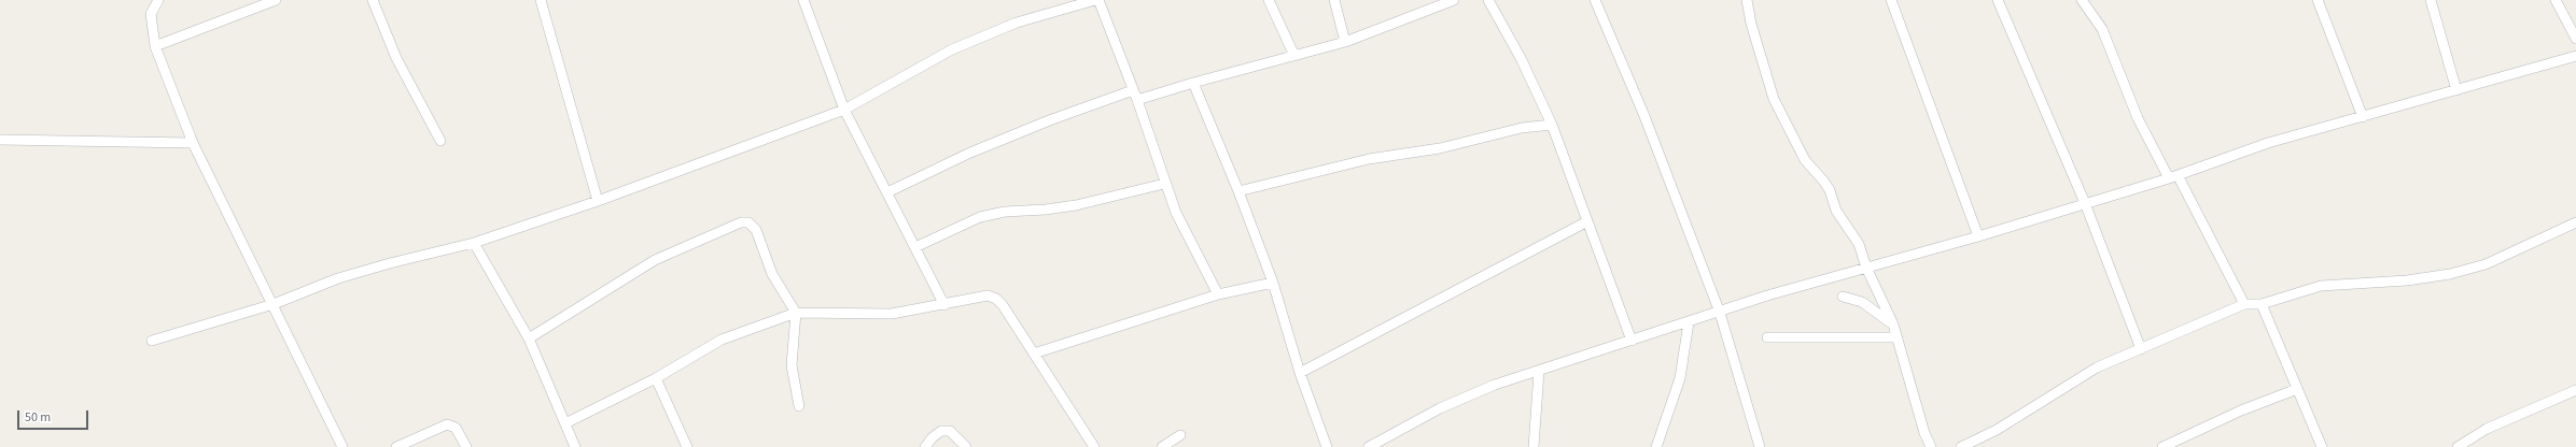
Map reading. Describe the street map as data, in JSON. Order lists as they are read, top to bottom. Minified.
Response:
{"scale_bar":"50 m"}
